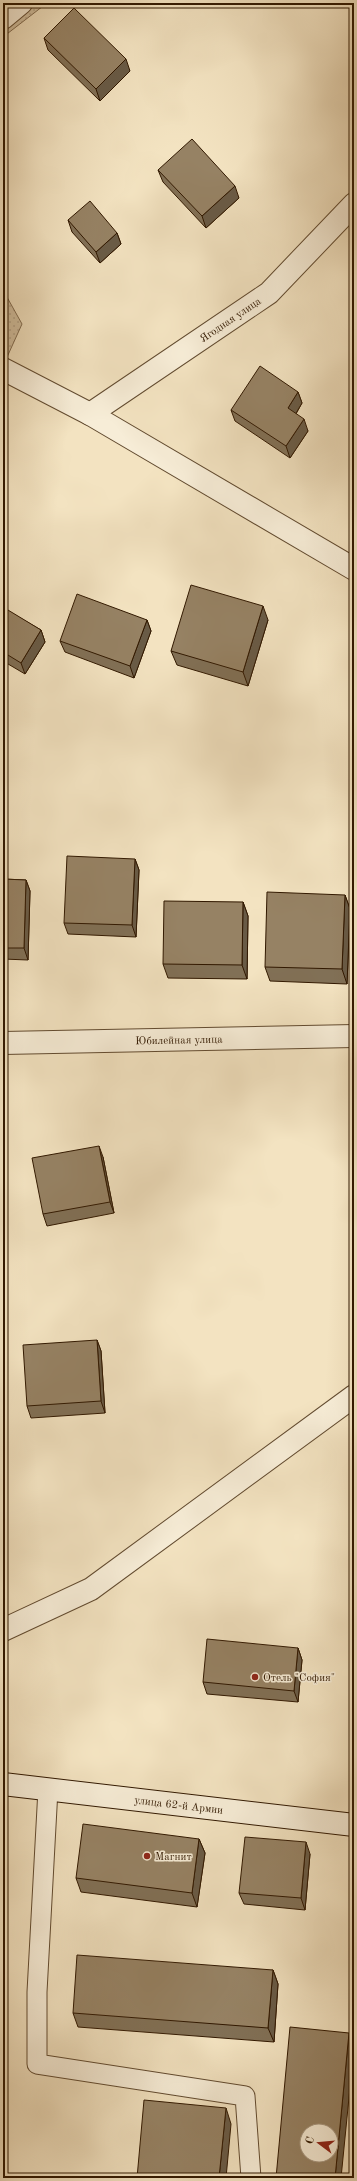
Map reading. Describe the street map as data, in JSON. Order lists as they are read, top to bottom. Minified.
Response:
{"streets":{"street":["Ягодная улица","Юбилейная улица","улица 62-й Армии"]},"places":["Отель \"София\"","Магнит"],"north":"left"}
